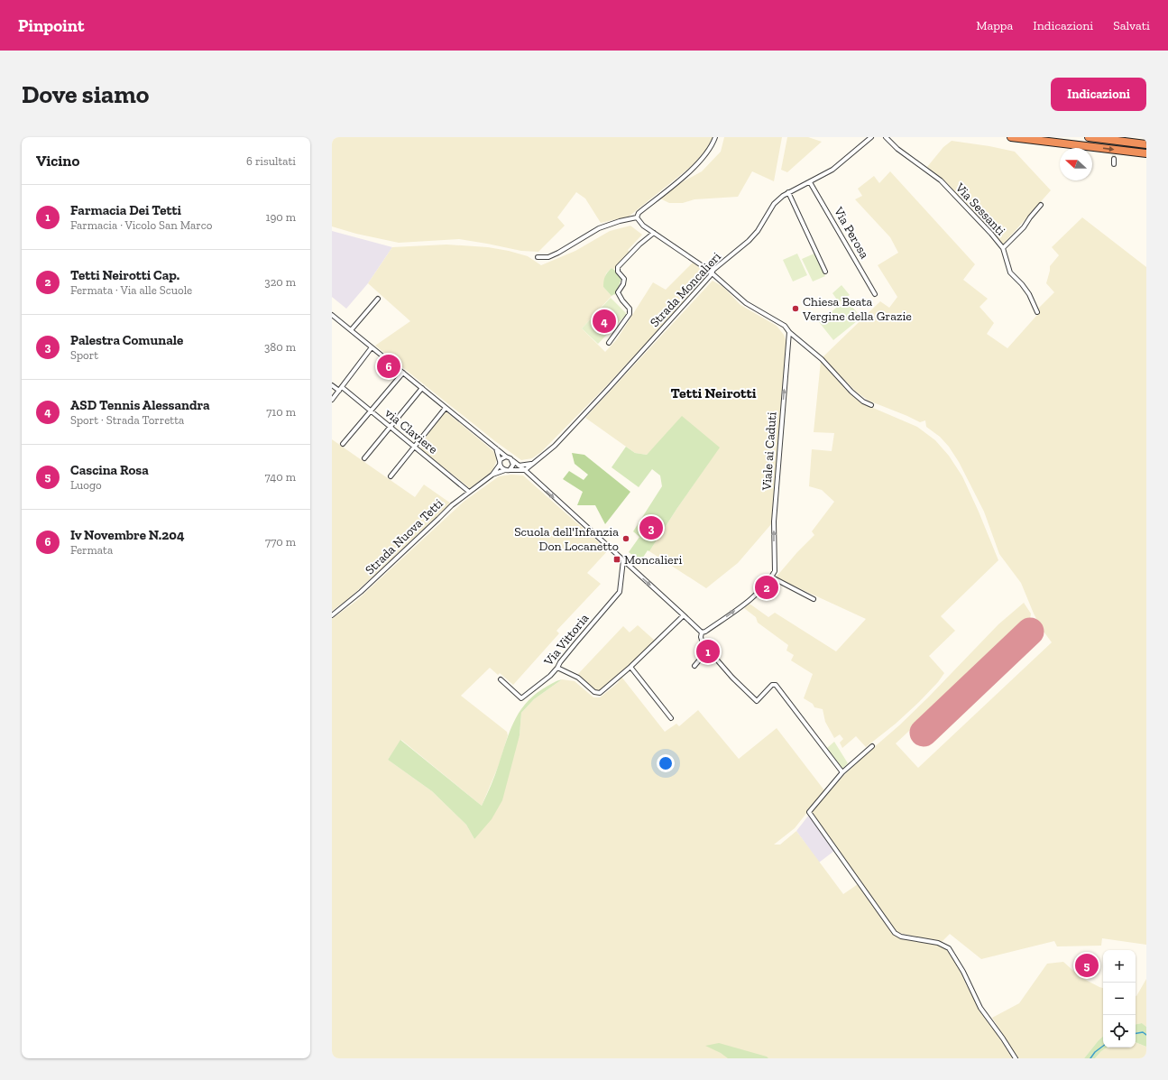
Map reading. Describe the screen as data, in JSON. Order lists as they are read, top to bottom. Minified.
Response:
{"streets":{"street":["Via Sessanti","Via Perosa","Strada Moncalieri","via Claviere","Viale ai Caduti","Strada Nuova Tetti","Via Vittoria"]},"crossings":[["Via Perosa","Strada Moncalieri"],["via Claviere","Strada Nuova Tetti"]],"one_way":["Viale ai Caduti"],"districts":["Tetti Neirotti"],"places":{"other":["Chiesa Beata Vergine della Grazie","Scuola dell'Infanzia Don Locanetto"],"transit":["Moncalieri"]},"north":"left","page":{"header":"Pinpoint","nav":["Mappa","Indicazioni","Salvati"],"buttons":"Indicazioni","title":"Dove siamo","heading":["Vicino","6 risultati"],"list":[{"mark":"1","name":"Farmacia Dei Tetti","note":"Farmacia · Vicolo San Marco","value":"190 m"},{"mark":"2","name":"Tetti Neirotti Cap.","note":"Fermata · Via alle Scuole","value":"320 m"},{"mark":"3","name":"Palestra Comunale","note":"Sport","value":"380 m"},{"mark":"4","name":"ASD Tennis Alessandra","note":"Sport · Strada Torretta","value":"710 m"},{"mark":"5","name":"Cascina Rosa","note":"Luogo","value":"740 m"},{"mark":"6","name":"Iv Novembre N.204","note":"Fermata","value":"770 m"}],"pins":["4","6","3","2","1","5"],"map_buttons":["+","−"]}}
